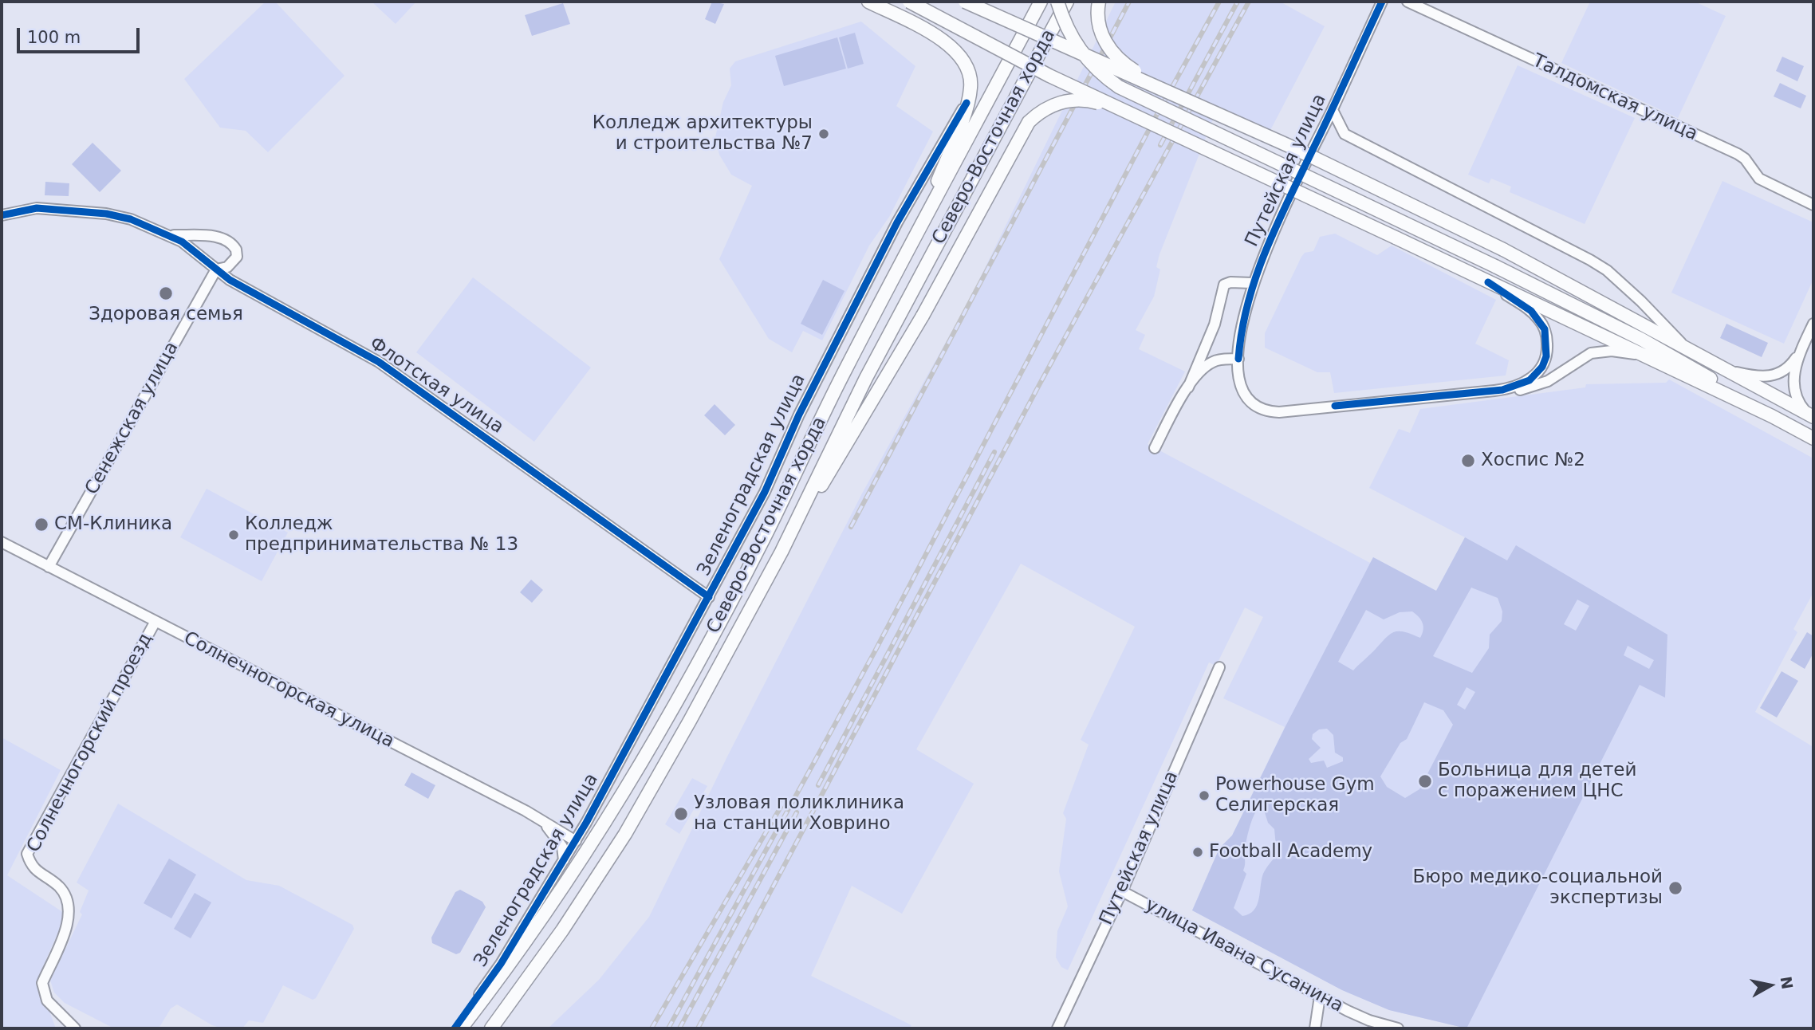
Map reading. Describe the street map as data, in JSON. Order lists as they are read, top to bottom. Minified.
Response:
{"streets":{"main road":["Северо-Восточная хорда"],"street":["Талдомская улица","Путейская улица","Флотская улица","Сенежская улица","Зеленоградская улица","Солнечногорская улица","Солнечногорский проезд","улица Ивана Сусанина"]},"crossings":[["Путейская улица","улица Ивана Сусанина"],["Флотская улица","Сенежская улица"],["Флотская улица","Зеленоградская улица"],["Сенежская улица","Солнечногорская улица"],["Зеленоградская улица","Солнечногорская улица"],["Солнечногорская улица","Солнечногорский проезд"]],"places":["Колледж архитектуры и строительства №7","Здоровая семья","Хоспис №2","СМ-Клиника","Колледж предпринимательства № 13","Больница для детей с поражением ЦНС","Powerhouse Gym Селигерская","Узловая поликлиника на станции Ховрино","Football Academy","Бюро медико-социальной экспертизы"],"scale_bar":"100 m","north":"right"}
